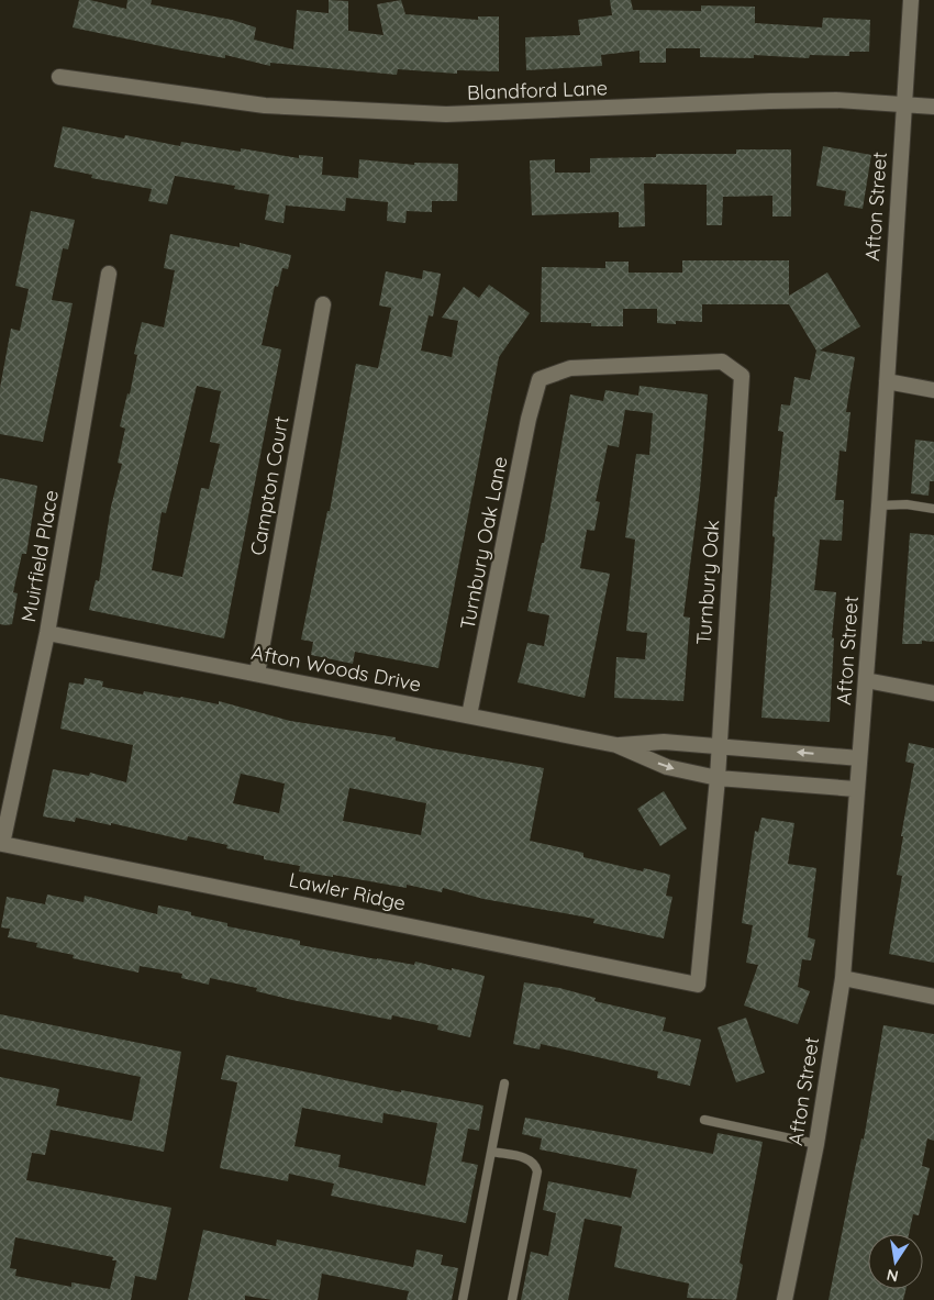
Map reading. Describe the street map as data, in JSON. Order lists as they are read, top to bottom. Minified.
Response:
{"streets":{"street":["Blandford Lane","Afton Street","Campton Court","Turnbury Oak Lane","Muirfield Place","Turnbury Oak","Afton Woods Drive","Lawler Ridge"]},"crossings":[["Blandford Lane","Afton Street"],["Afton Street","Afton Woods Drive"],["Campton Court","Afton Woods Drive"],["Turnbury Oak Lane","Turnbury Oak"],["Turnbury Oak Lane","Afton Woods Drive"],["Muirfield Place","Afton Woods Drive"],["Muirfield Place","Lawler Ridge"],["Turnbury Oak","Afton Woods Drive"],["Turnbury Oak","Lawler Ridge"]],"north":"bottom"}
